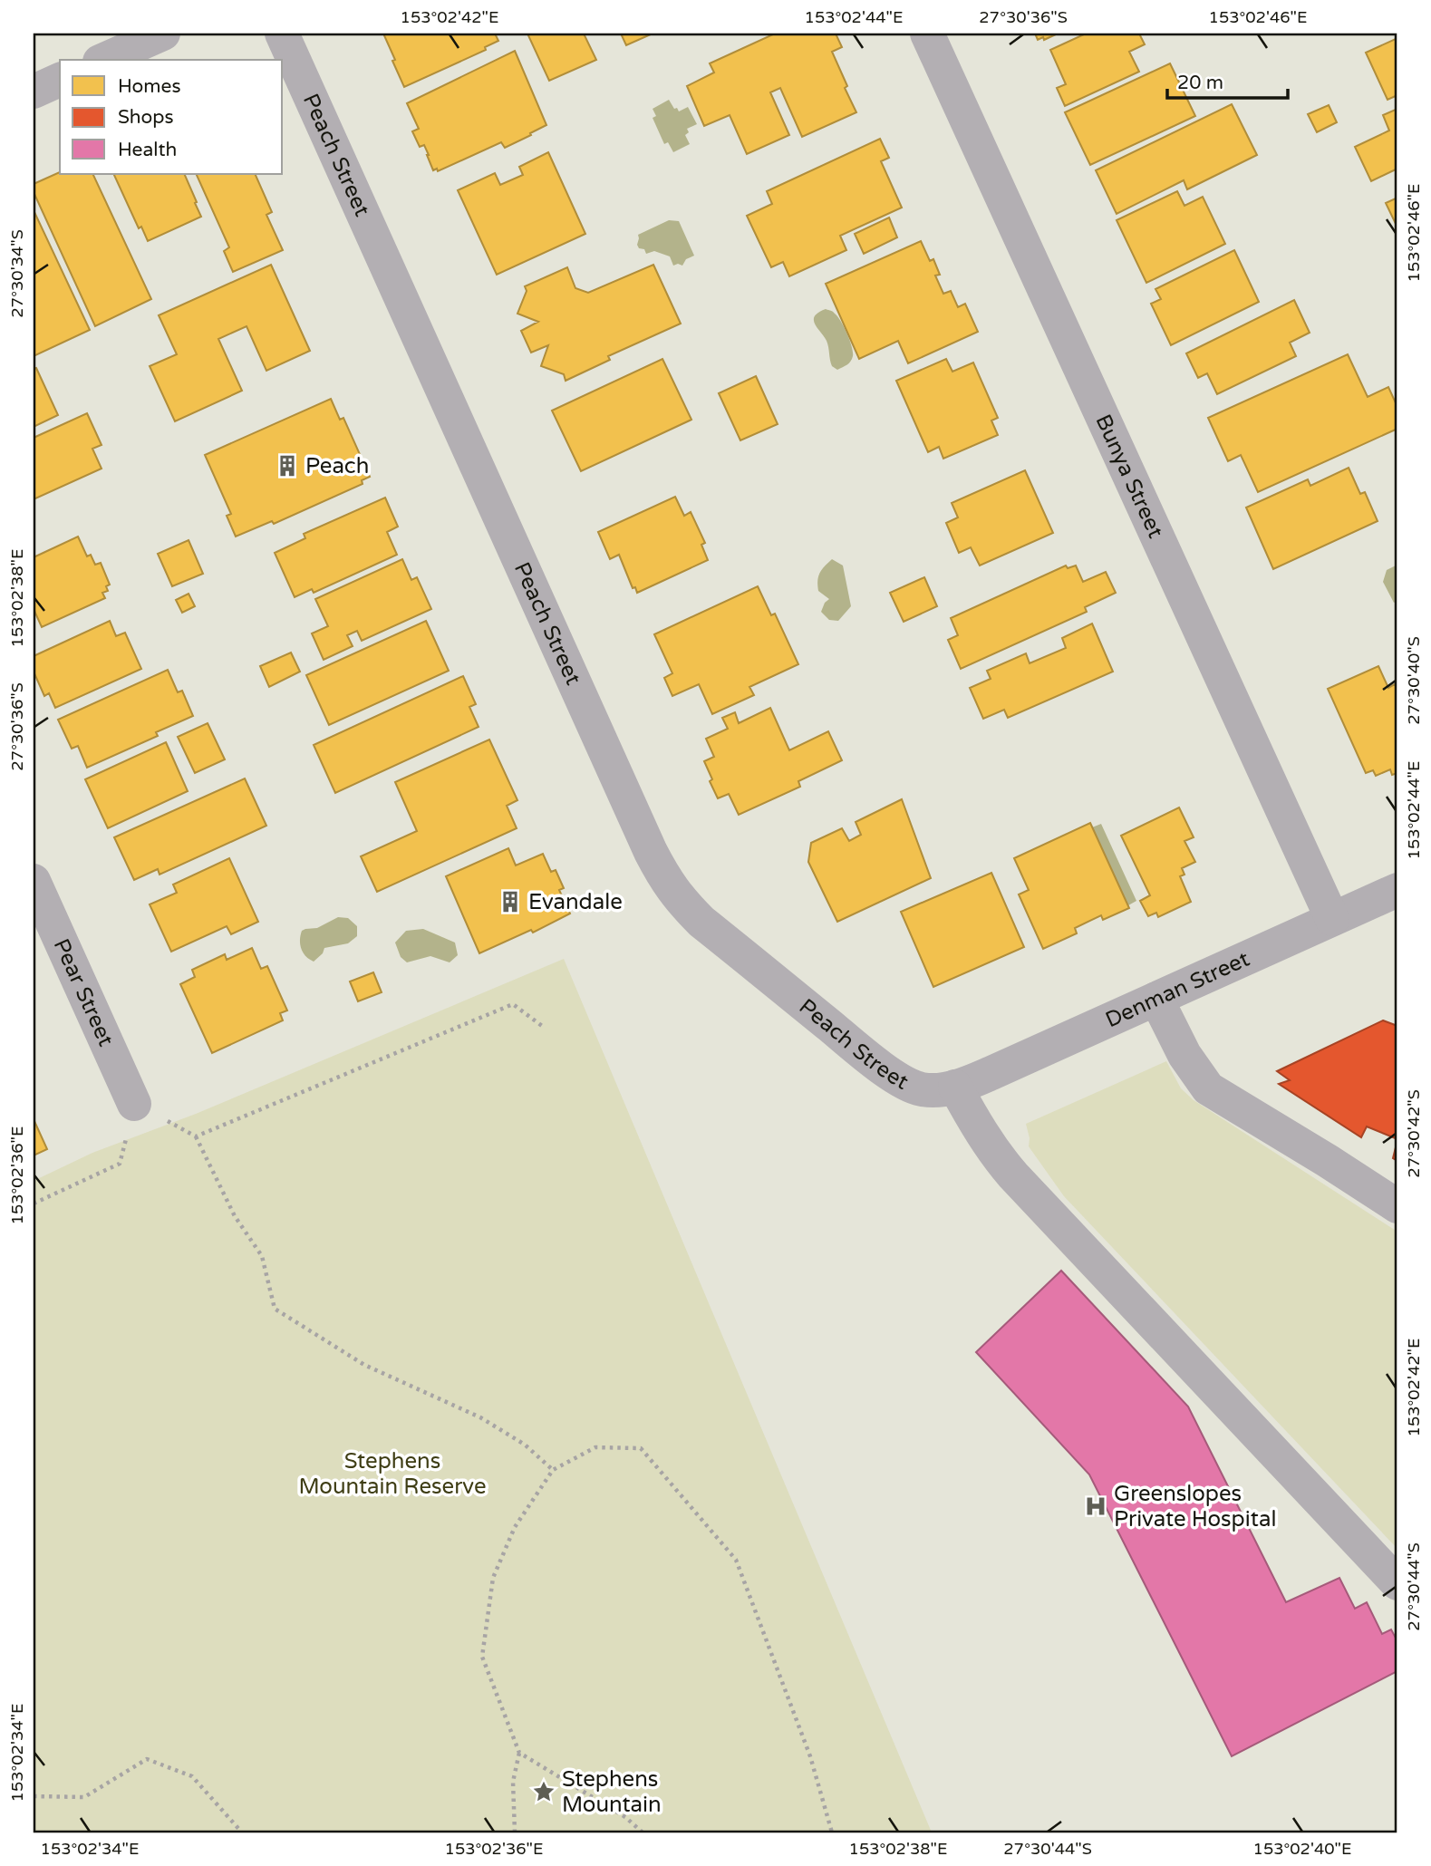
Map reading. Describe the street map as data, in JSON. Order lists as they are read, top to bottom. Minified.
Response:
{"streets":{"street":["Peach Street","Bunya Street","Denman Street","Pear Street"]},"crossings":[["Peach Street","Denman Street"],["Bunya Street","Denman Street"]],"parks":["Stephens Mountain Reserve"],"places":{"building":["Peach","Evandale"],"hospital":["Greenslopes Private Hospital"],"place":["Stephens Mountain"]},"legend":["Homes","Shops","Health"],"scale_bar":"20 m","coordinates":["153°02'42\"E","153°02'44\"E","27°30'36\"S","153°02'46\"E","27°30'34\"S","153°02'38\"E","27°30'40\"S","27°30'42\"S","153°02'36\"E","27°30'44\"S","153°02'34\"E","153°02'40\"E"]}
